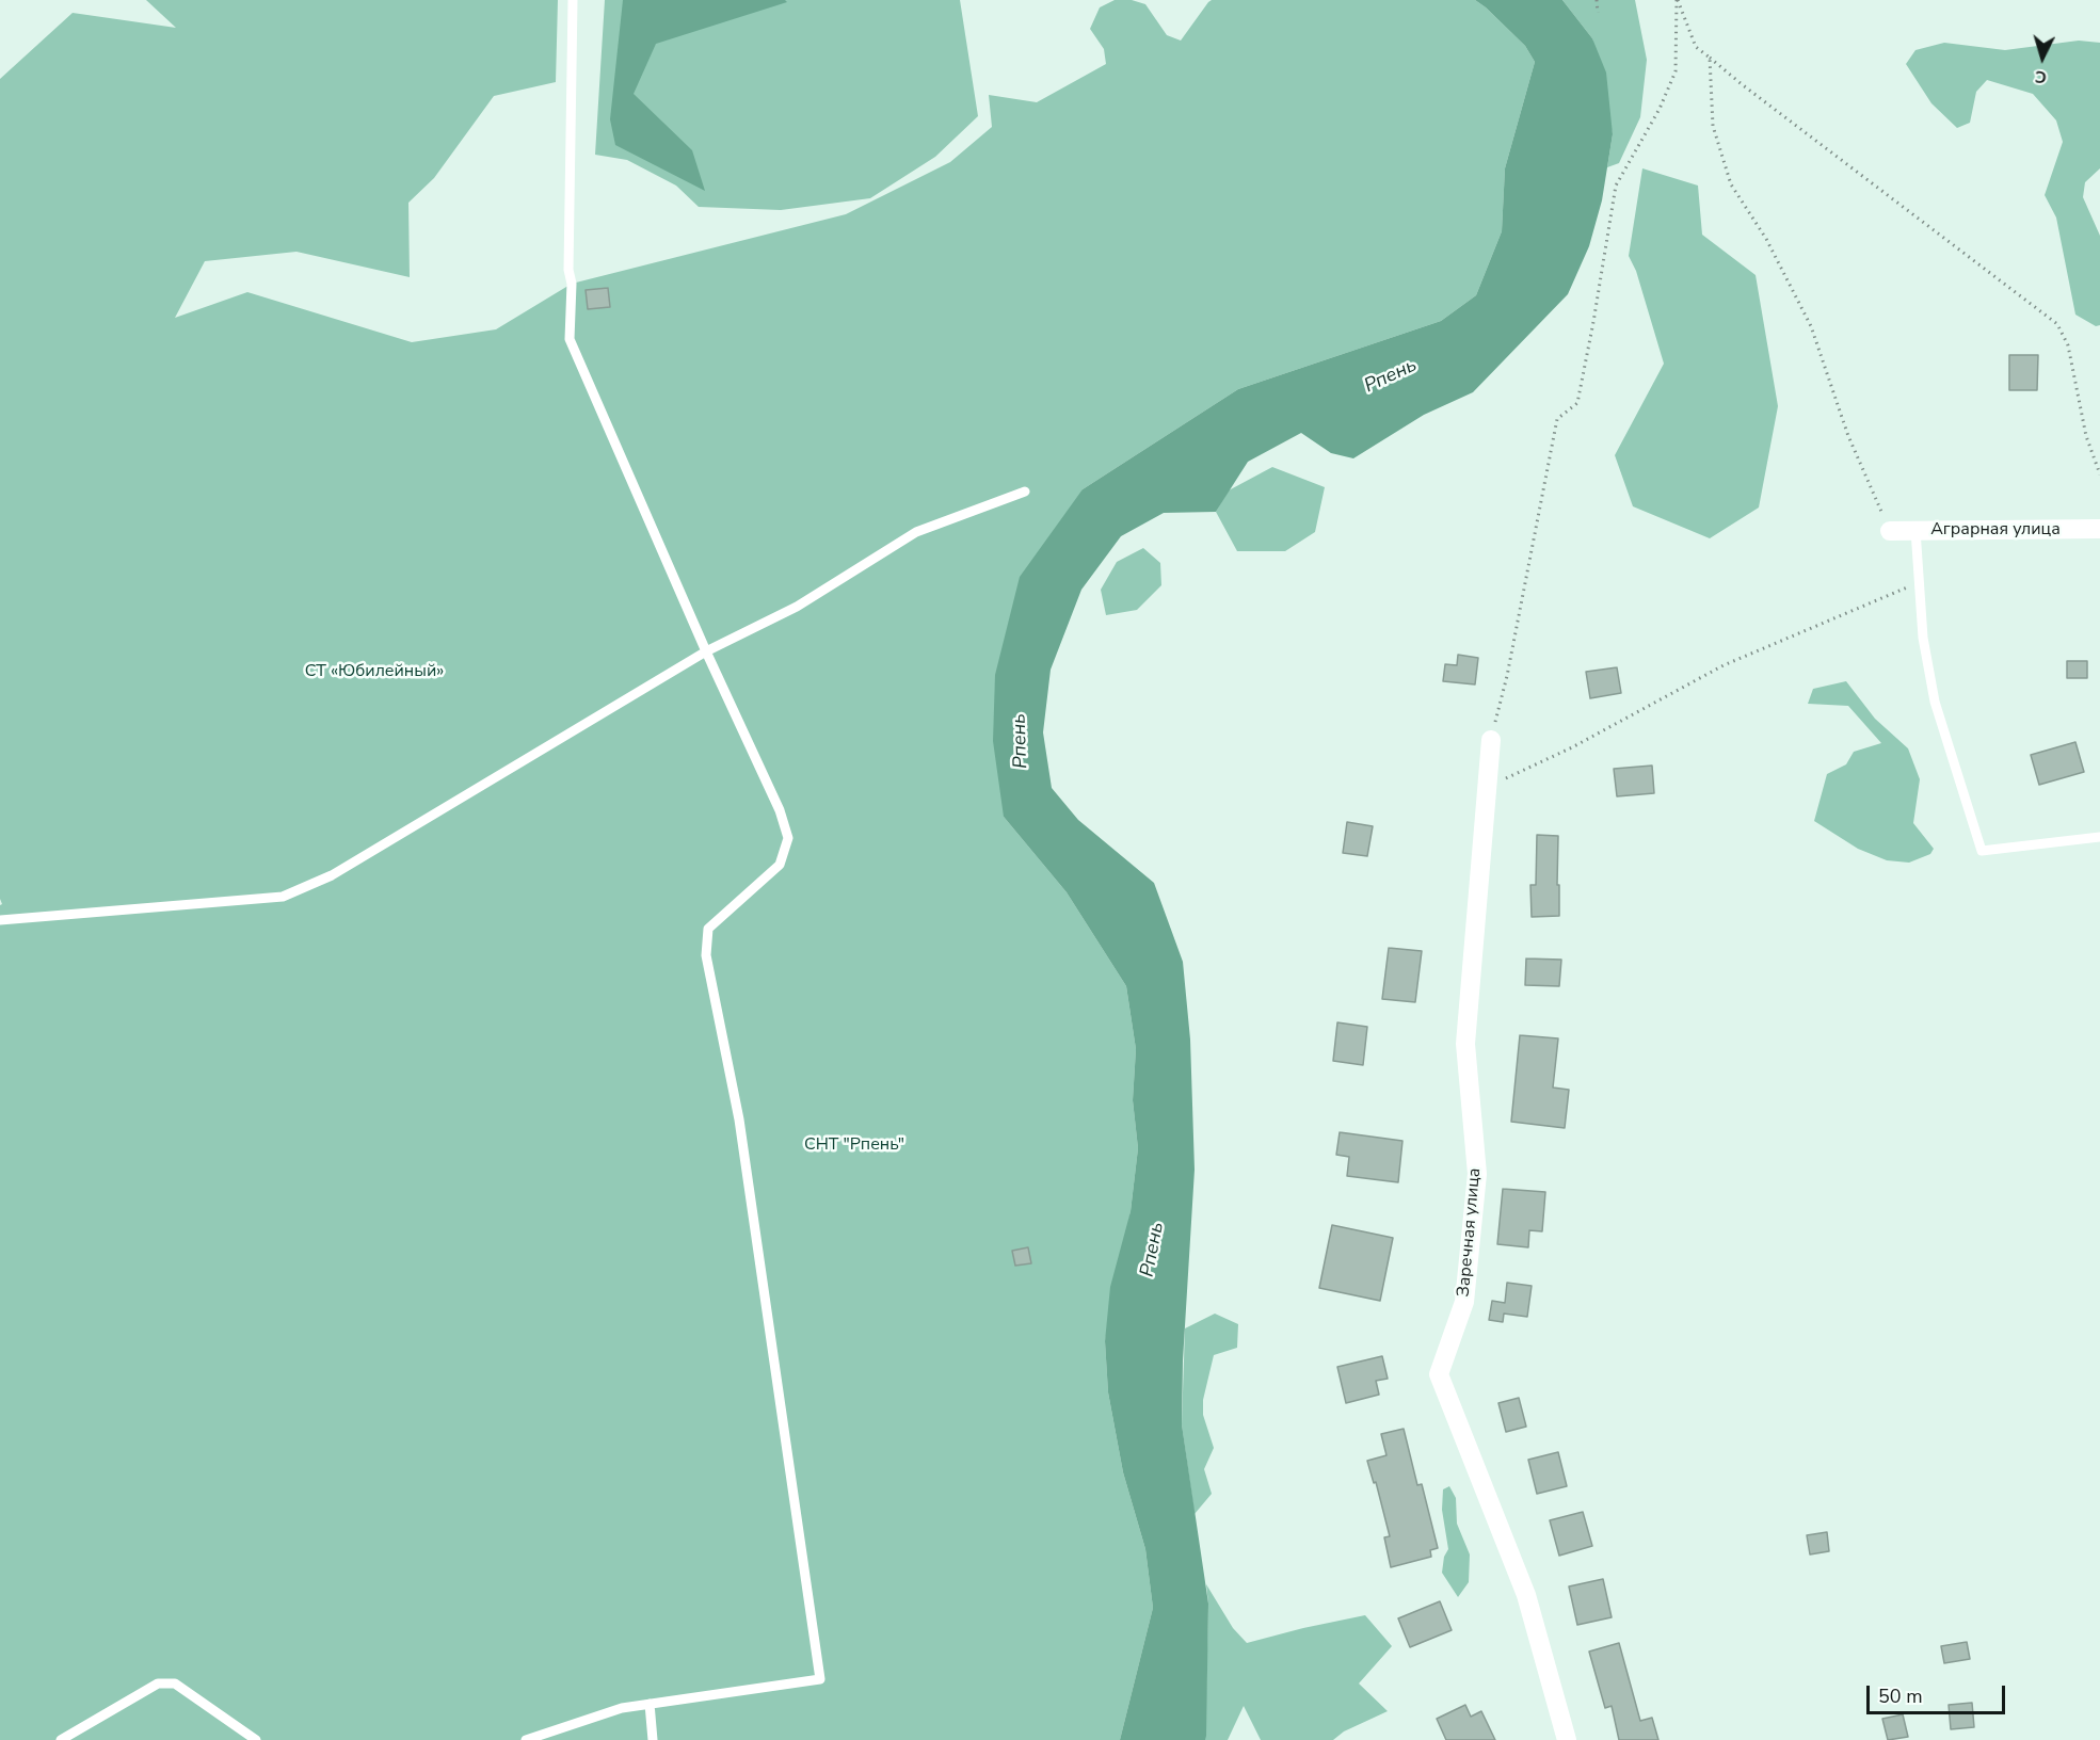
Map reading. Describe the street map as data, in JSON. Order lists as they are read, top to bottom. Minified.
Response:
{"streets":{"street":["Аграрная улица","Заречная улица"]},"water":["Рпень"],"parks":["СТ «Юбилейный»","СНТ \"Рпень\""],"scale_bar":"50 m","north":"bottom"}
